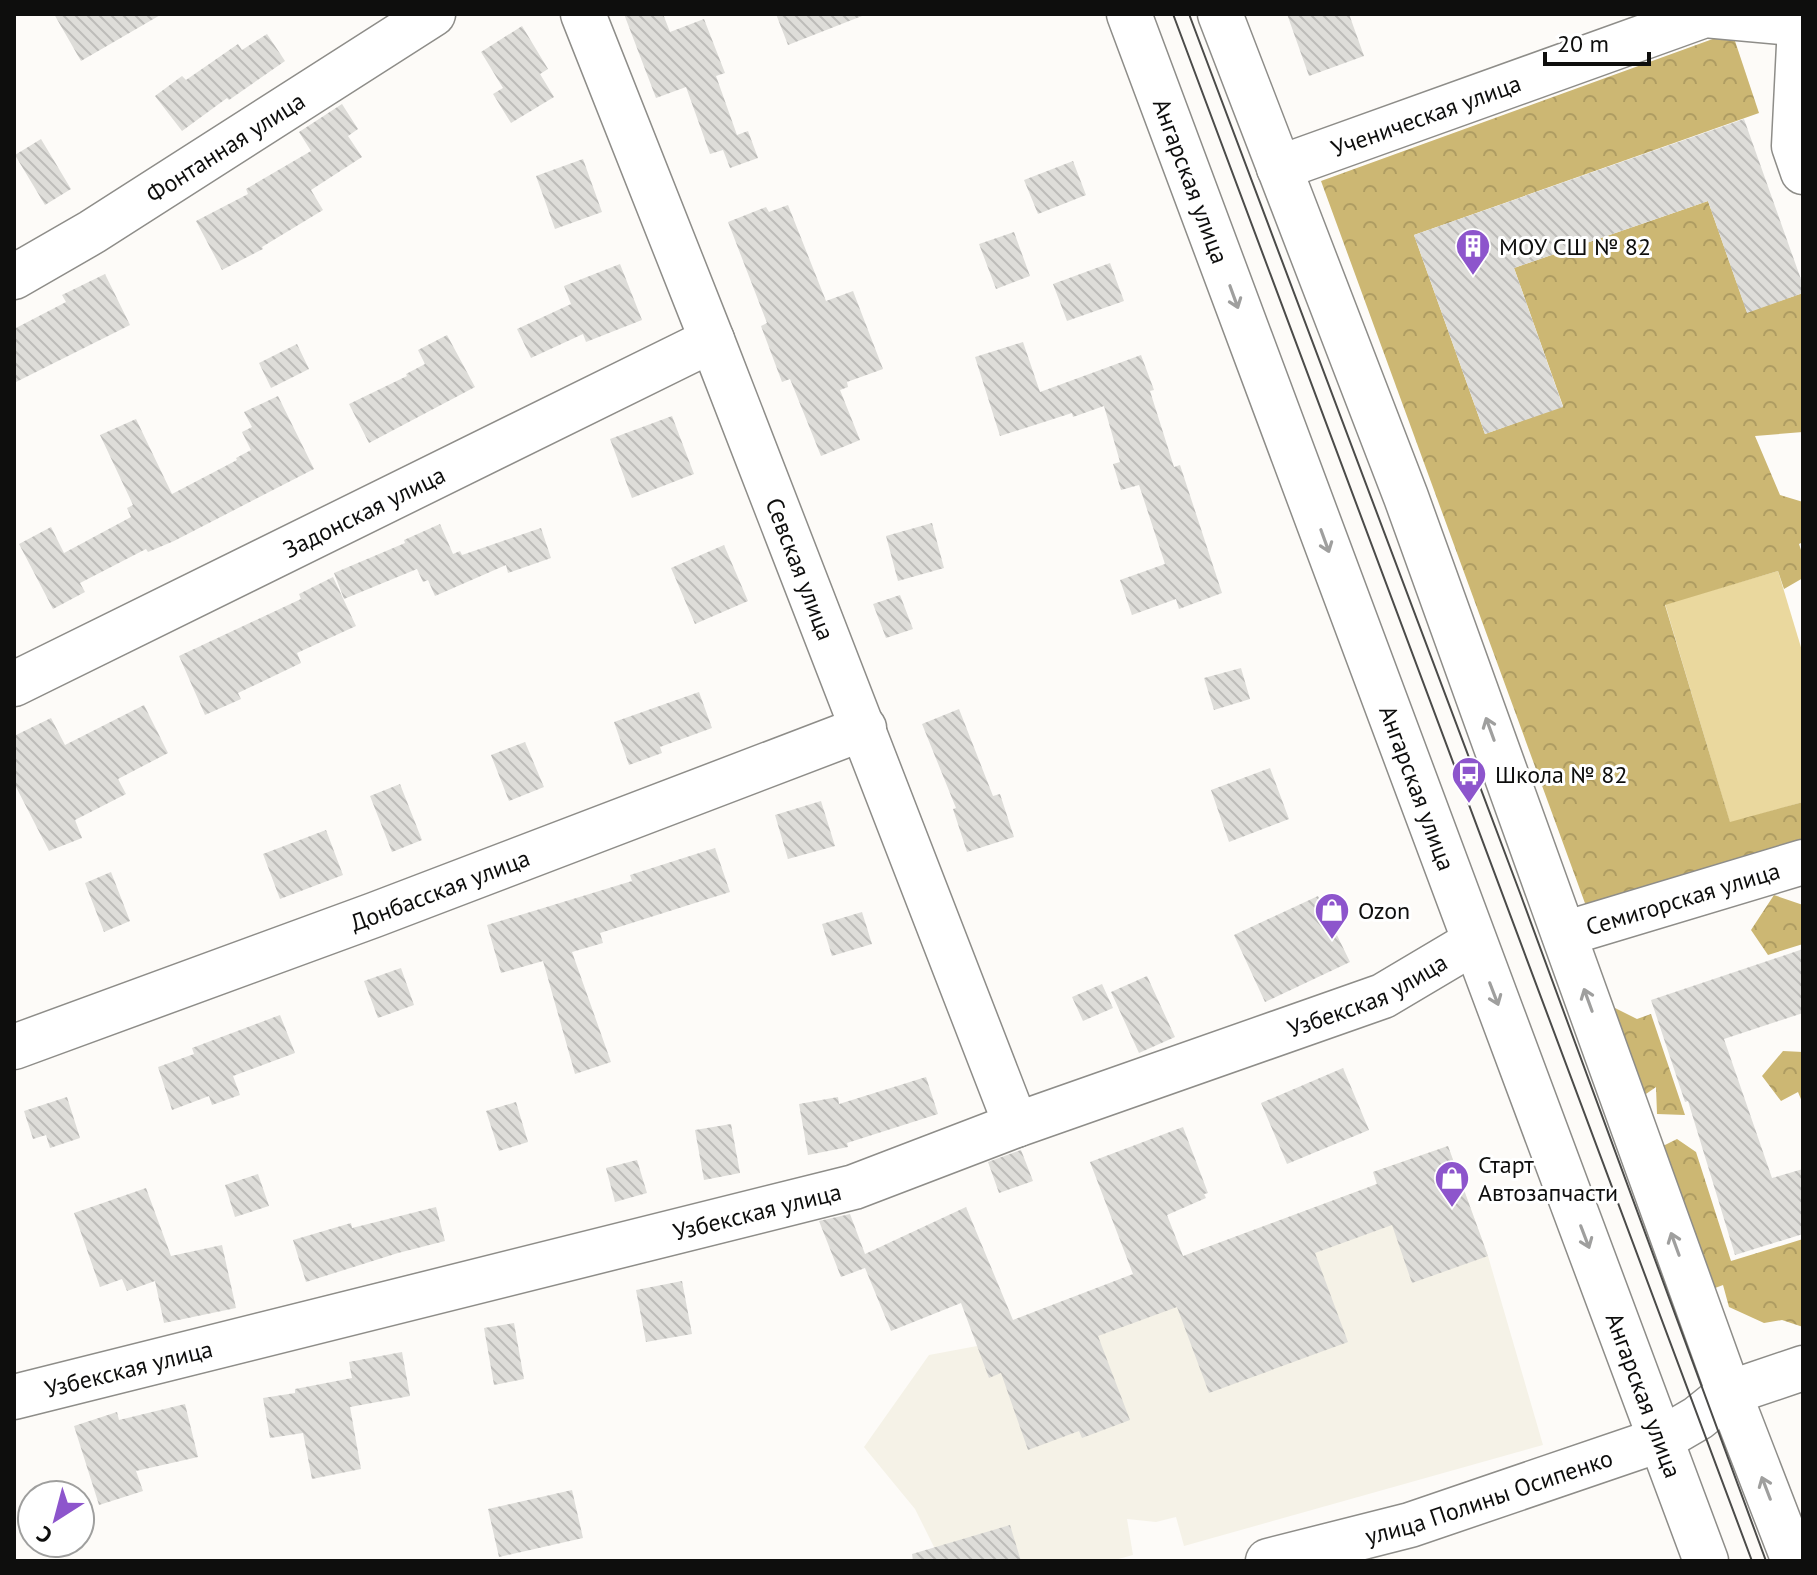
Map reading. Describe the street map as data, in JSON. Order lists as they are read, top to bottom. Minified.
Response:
{"streets":{"street":["Ученическая улица","Фонтанная улица","Ангарская улица","Задонская улица","Севская улица","Донбасская улица","Семигорская улица","Узбекская улица","улица Полины Осипенко"]},"crossings":[["Ангарская улица","Узбекская улица"],["Ангарская улица","улица Полины Осипенко"],["Задонская улица","Севская улица"],["Севская улица","Донбасская улица"],["Севская улица","Узбекская улица"]],"places":{"building":["МОУ СШ № 82"],"bus stop":["Школа № 82"],"shop":["Ozon","Старт Автозапчасти"]},"scale_bar":"20 m","north":"bottom left"}
